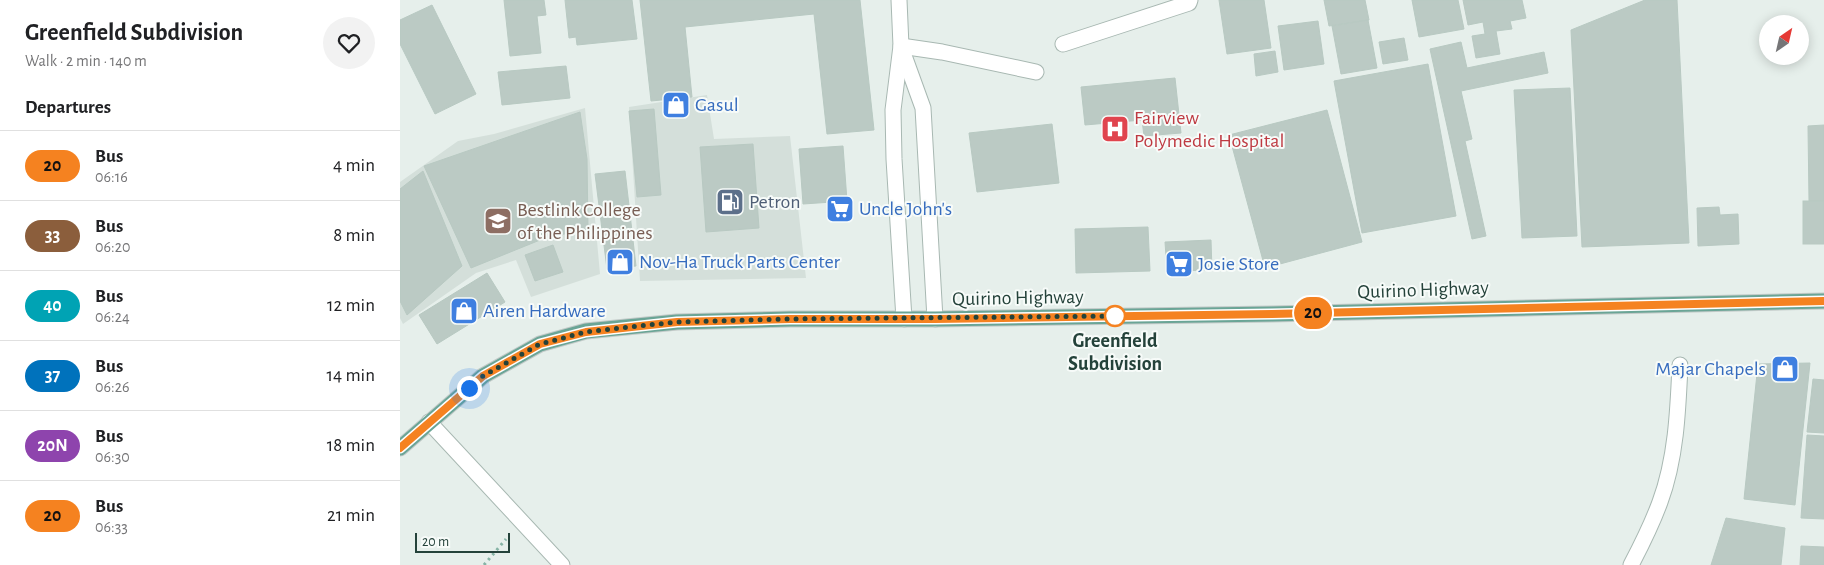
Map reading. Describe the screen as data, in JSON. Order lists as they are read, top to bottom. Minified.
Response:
{"streets":{"main road":["Quirino Highway"]},"places":{"shop":["Gasul","Nov-Ha Truck Parts Center","Airen Hardware","Majar Chapels"],"hospital":["Fairview Polymedic Hospital"],"fuel station":["Petron"],"supermarket":["Uncle John's","Josie Store"],"school or university":["Bestlink College of the Philippines"],"other":["Greenfield Subdivision"]},"lines":["bus line 20"],"scale_bar":"20 m","north":"top right","page":{"heading":[["Greenfield Subdivision","Walk · 2 min · 140 m"],"Departures"],"on_map":"20","list":[{"mark":"20","name":"Bus","note":"06:16","value":"4 min"},{"mark":"33","name":"Bus","note":"06:20","value":"8 min"},{"mark":"40","name":"Bus","note":"06:24","value":"12 min"},{"mark":"37","name":"Bus","note":"06:26","value":"14 min"},{"mark":"20N","name":"Bus","note":"06:30","value":"18 min"},{"mark":"20","name":"Bus","note":"06:33","value":"21 min"}],"scale":"20 m"}}
